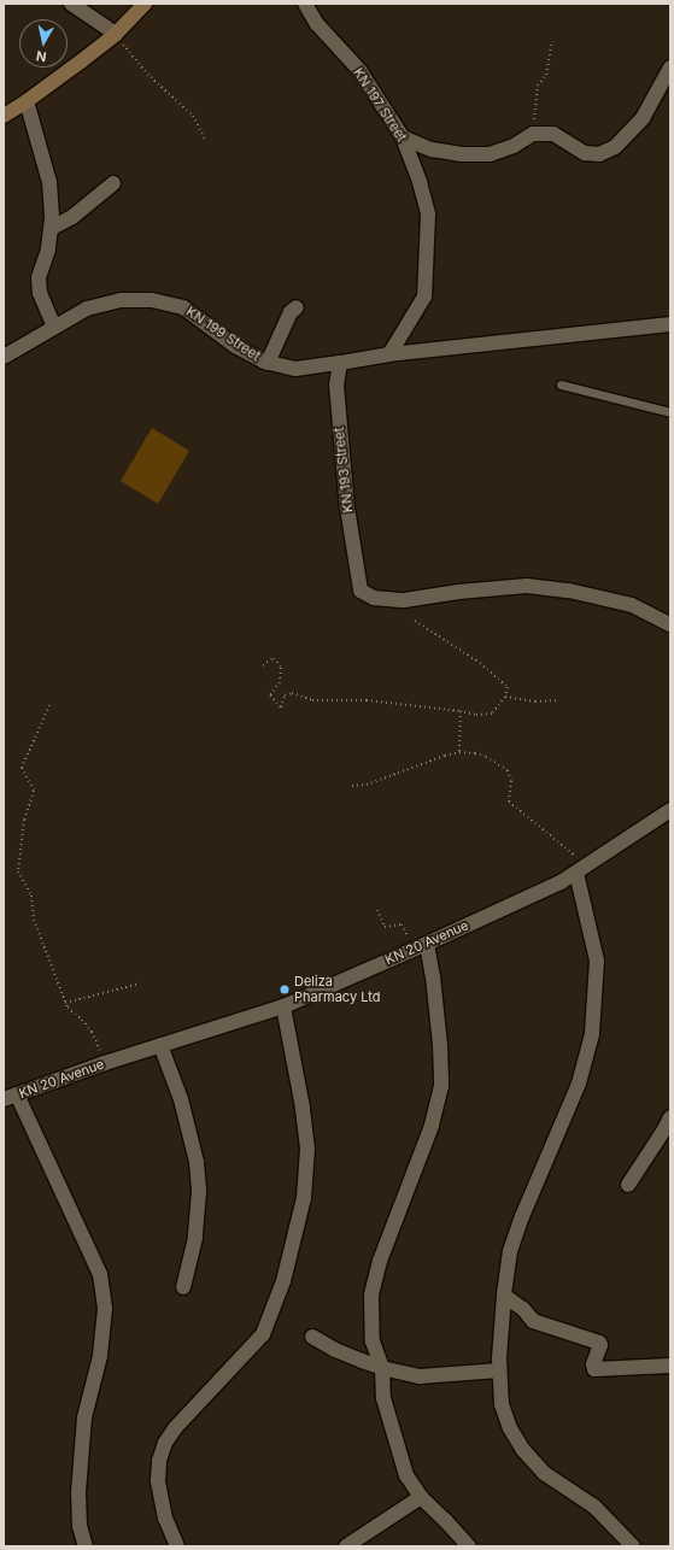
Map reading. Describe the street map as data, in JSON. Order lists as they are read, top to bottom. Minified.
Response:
{"streets":{"street":["KN 197 Street","KN 199 Street","KN 193 Street","KN 20 Avenue"]},"crossings":[["KN 199 Street","KN 193 Street"]],"places":["Deliza Pharmacy Ltd"],"north":"bottom"}
